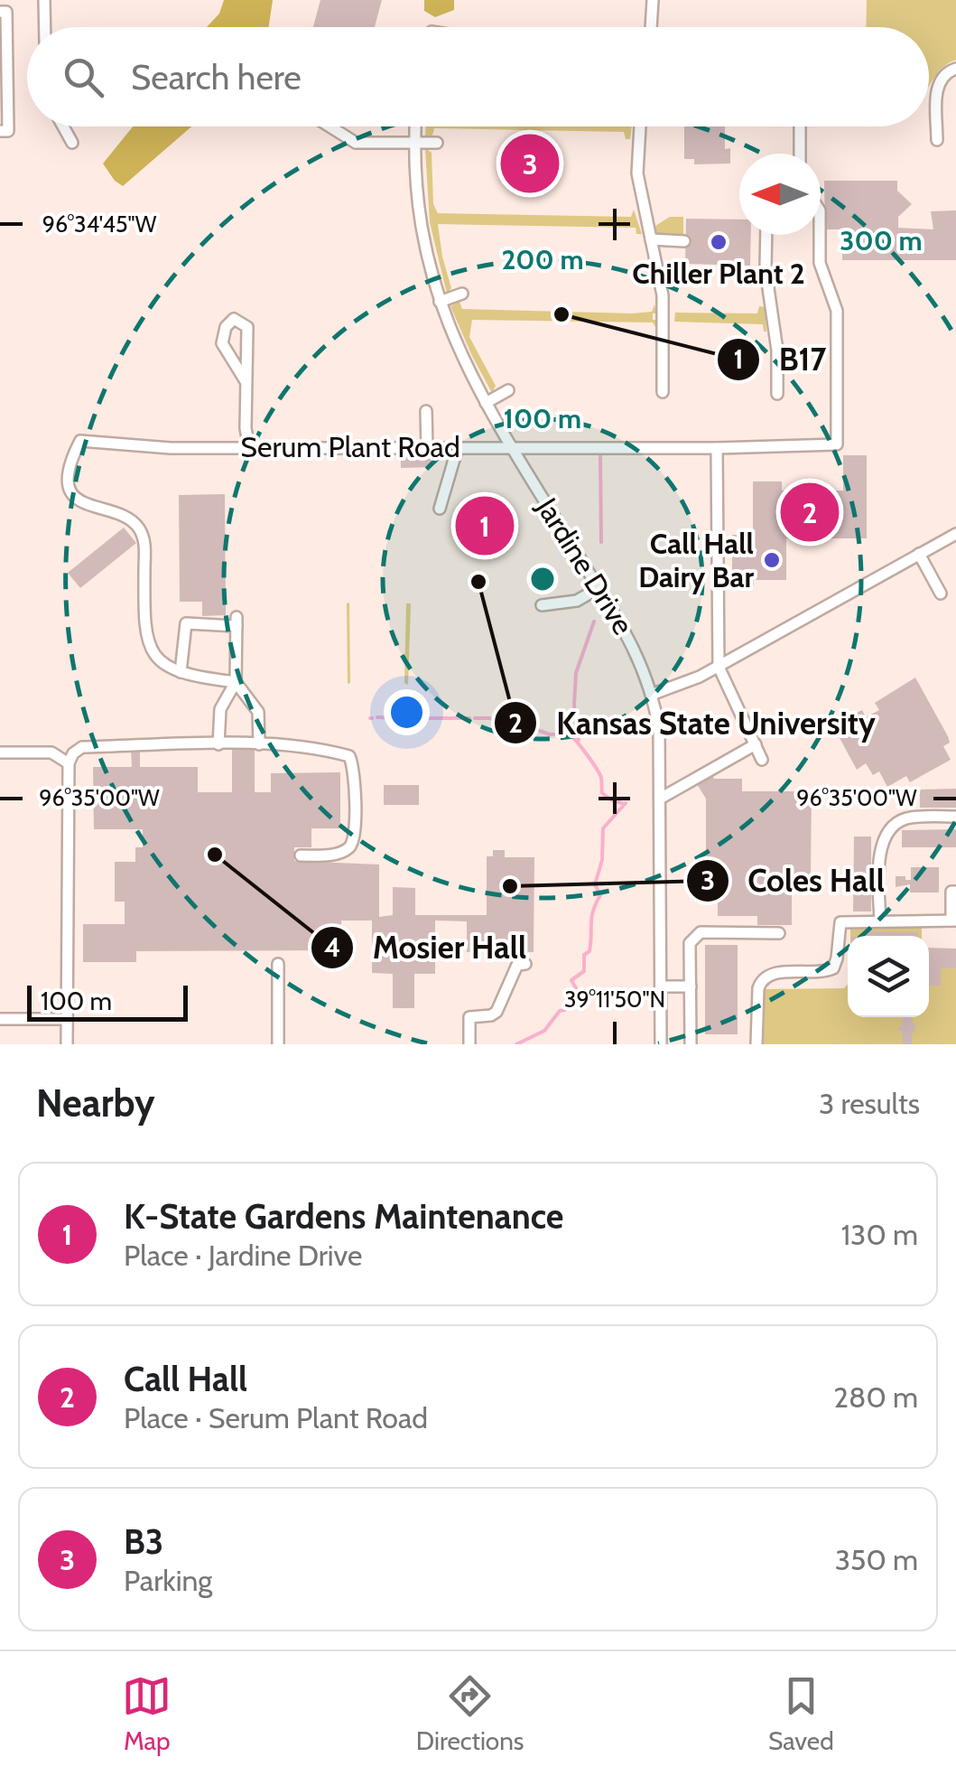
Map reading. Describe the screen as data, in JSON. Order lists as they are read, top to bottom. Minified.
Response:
{"streets":{"street":["Serum Plant Road","Jardine Drive"]},"crossings":[["Serum Plant Road","Jardine Drive"]],"places":["Chiller Plant 2","B17","Call Hall Dairy Bar","Kansas State University","Mosier Hall","Coles Hall"],"scale_bar":"100 m","north":"left","page":{"search":"Search here","pins":["3","2","1"],"scale":"100 m","heading":["Nearby","3 results"],"list":[{"mark":"1","name":"K-State Gardens Maintenance","note":"Place · Jardine Drive","value":"130 m"},{"mark":"2","name":"Call Hall","note":"Place · Serum Plant Road","value":"280 m"},{"mark":"3","name":"B3","note":"Parking","value":"350 m"}],"nav":["Map","Directions","Saved"]},"coordinates":["96°34'45\"W","96°35'00\"W","39°11'50\"N"],"rings":["300 m","200 m","100 m"]}
